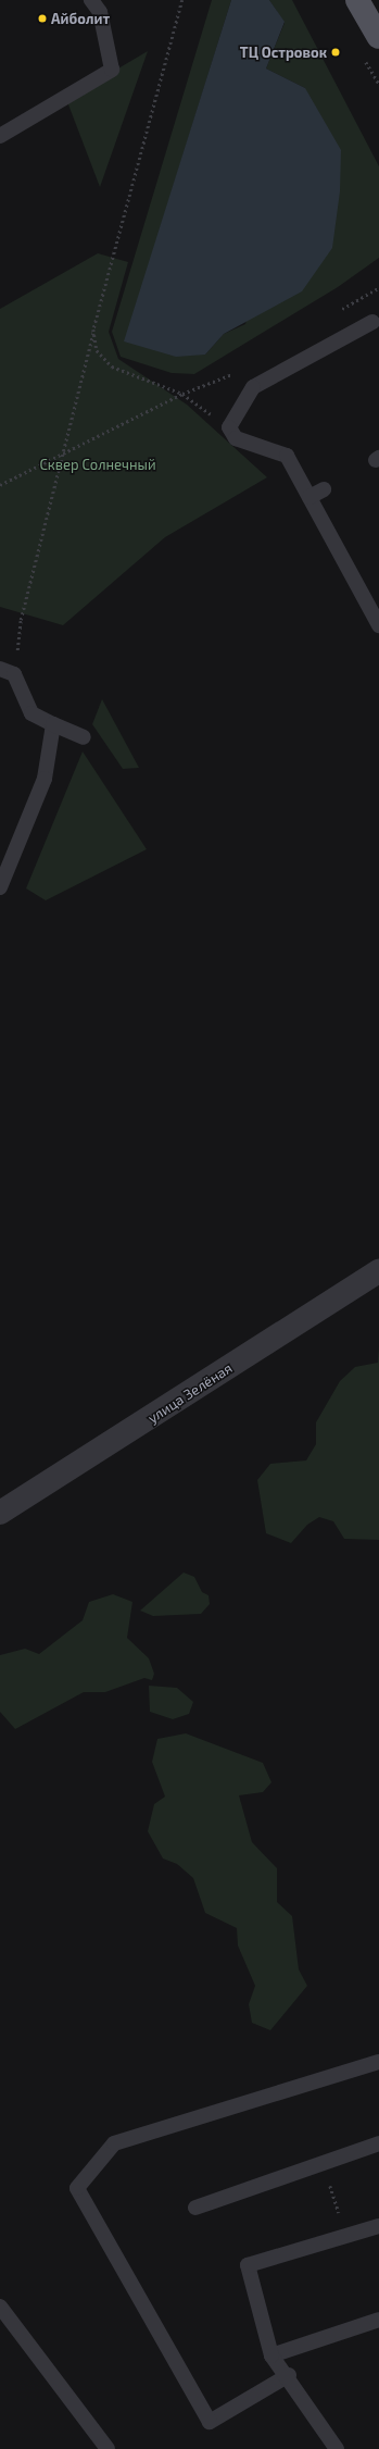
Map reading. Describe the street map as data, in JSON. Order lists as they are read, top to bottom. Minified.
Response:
{"streets":{"street":["улица Зелёная"]},"parks":["Сквер Солнечный"],"places":["Айболит","ТЦ Островок"]}
